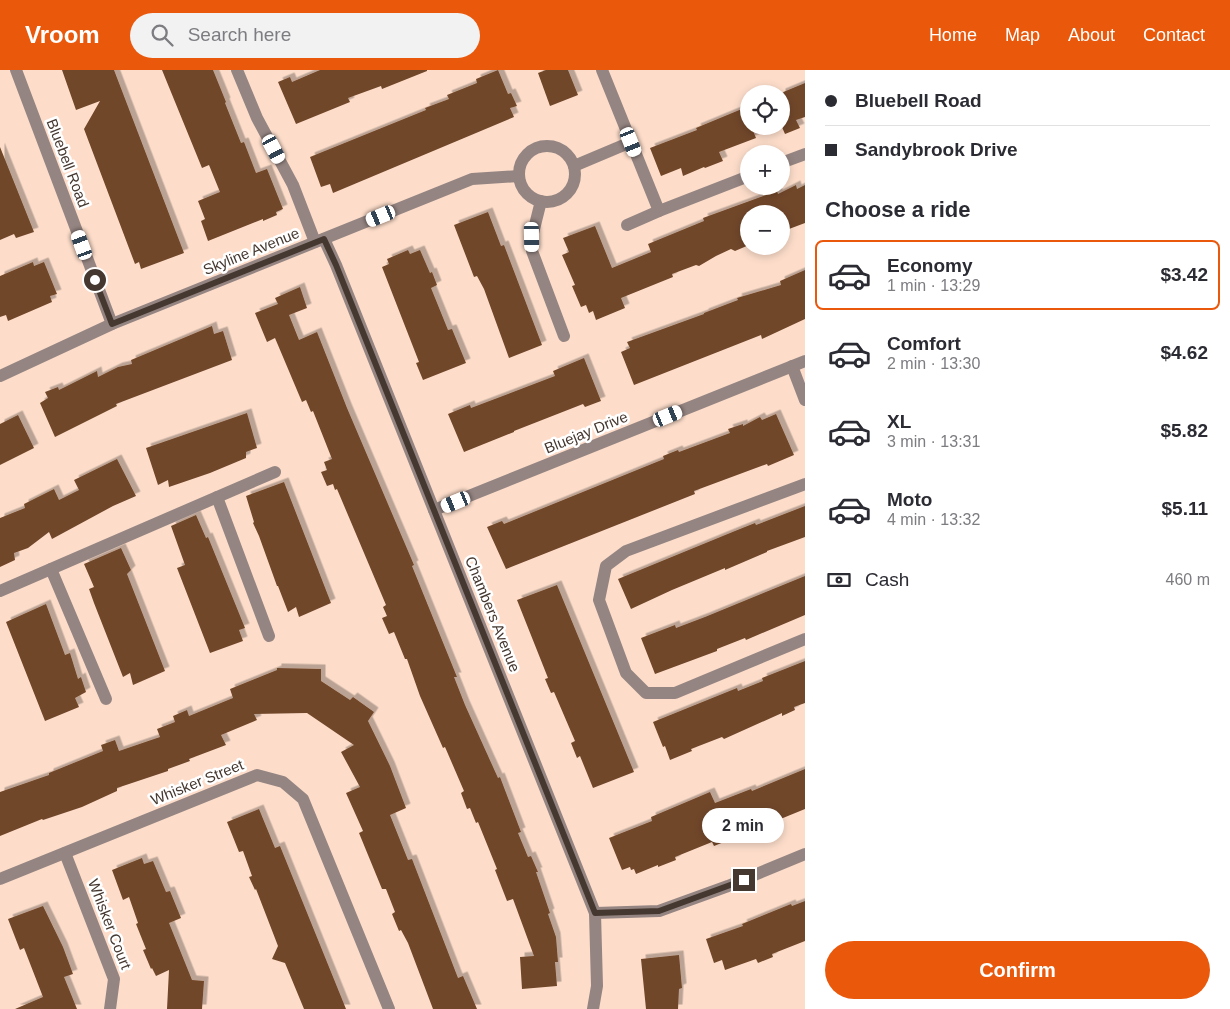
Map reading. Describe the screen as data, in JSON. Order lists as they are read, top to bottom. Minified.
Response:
{"streets":{"street":["Bluebell Road","Skyline Avenue","Bluejay Drive","Chambers Avenue","Whisker Street","Whisker Court"]},"crossings":[["Bluebell Road","Skyline Avenue"],["Skyline Avenue","Chambers Avenue"],["Bluejay Drive","Chambers Avenue"],["Whisker Street","Whisker Court"]],"page":{"header":"Vroom","search":"Search here","nav":["Home","Map","About","Contact"],"banner":["Bluebell Road","Sandybrook Drive"],"map_buttons":["+","−"],"heading":"Choose a ride","list":[{"name":"Economy","note":"1 min · 13:29","value":"$3.42"},{"name":"Comfort","note":"2 min · 13:30","value":"$4.62"},{"name":"XL","note":"3 min · 13:31","value":"$5.82"},{"name":"Moto","note":"4 min · 13:32","value":"$5.11"}],"pay":["Cash","460 m"],"bubble":"2 min","buttons":"Confirm"}}
